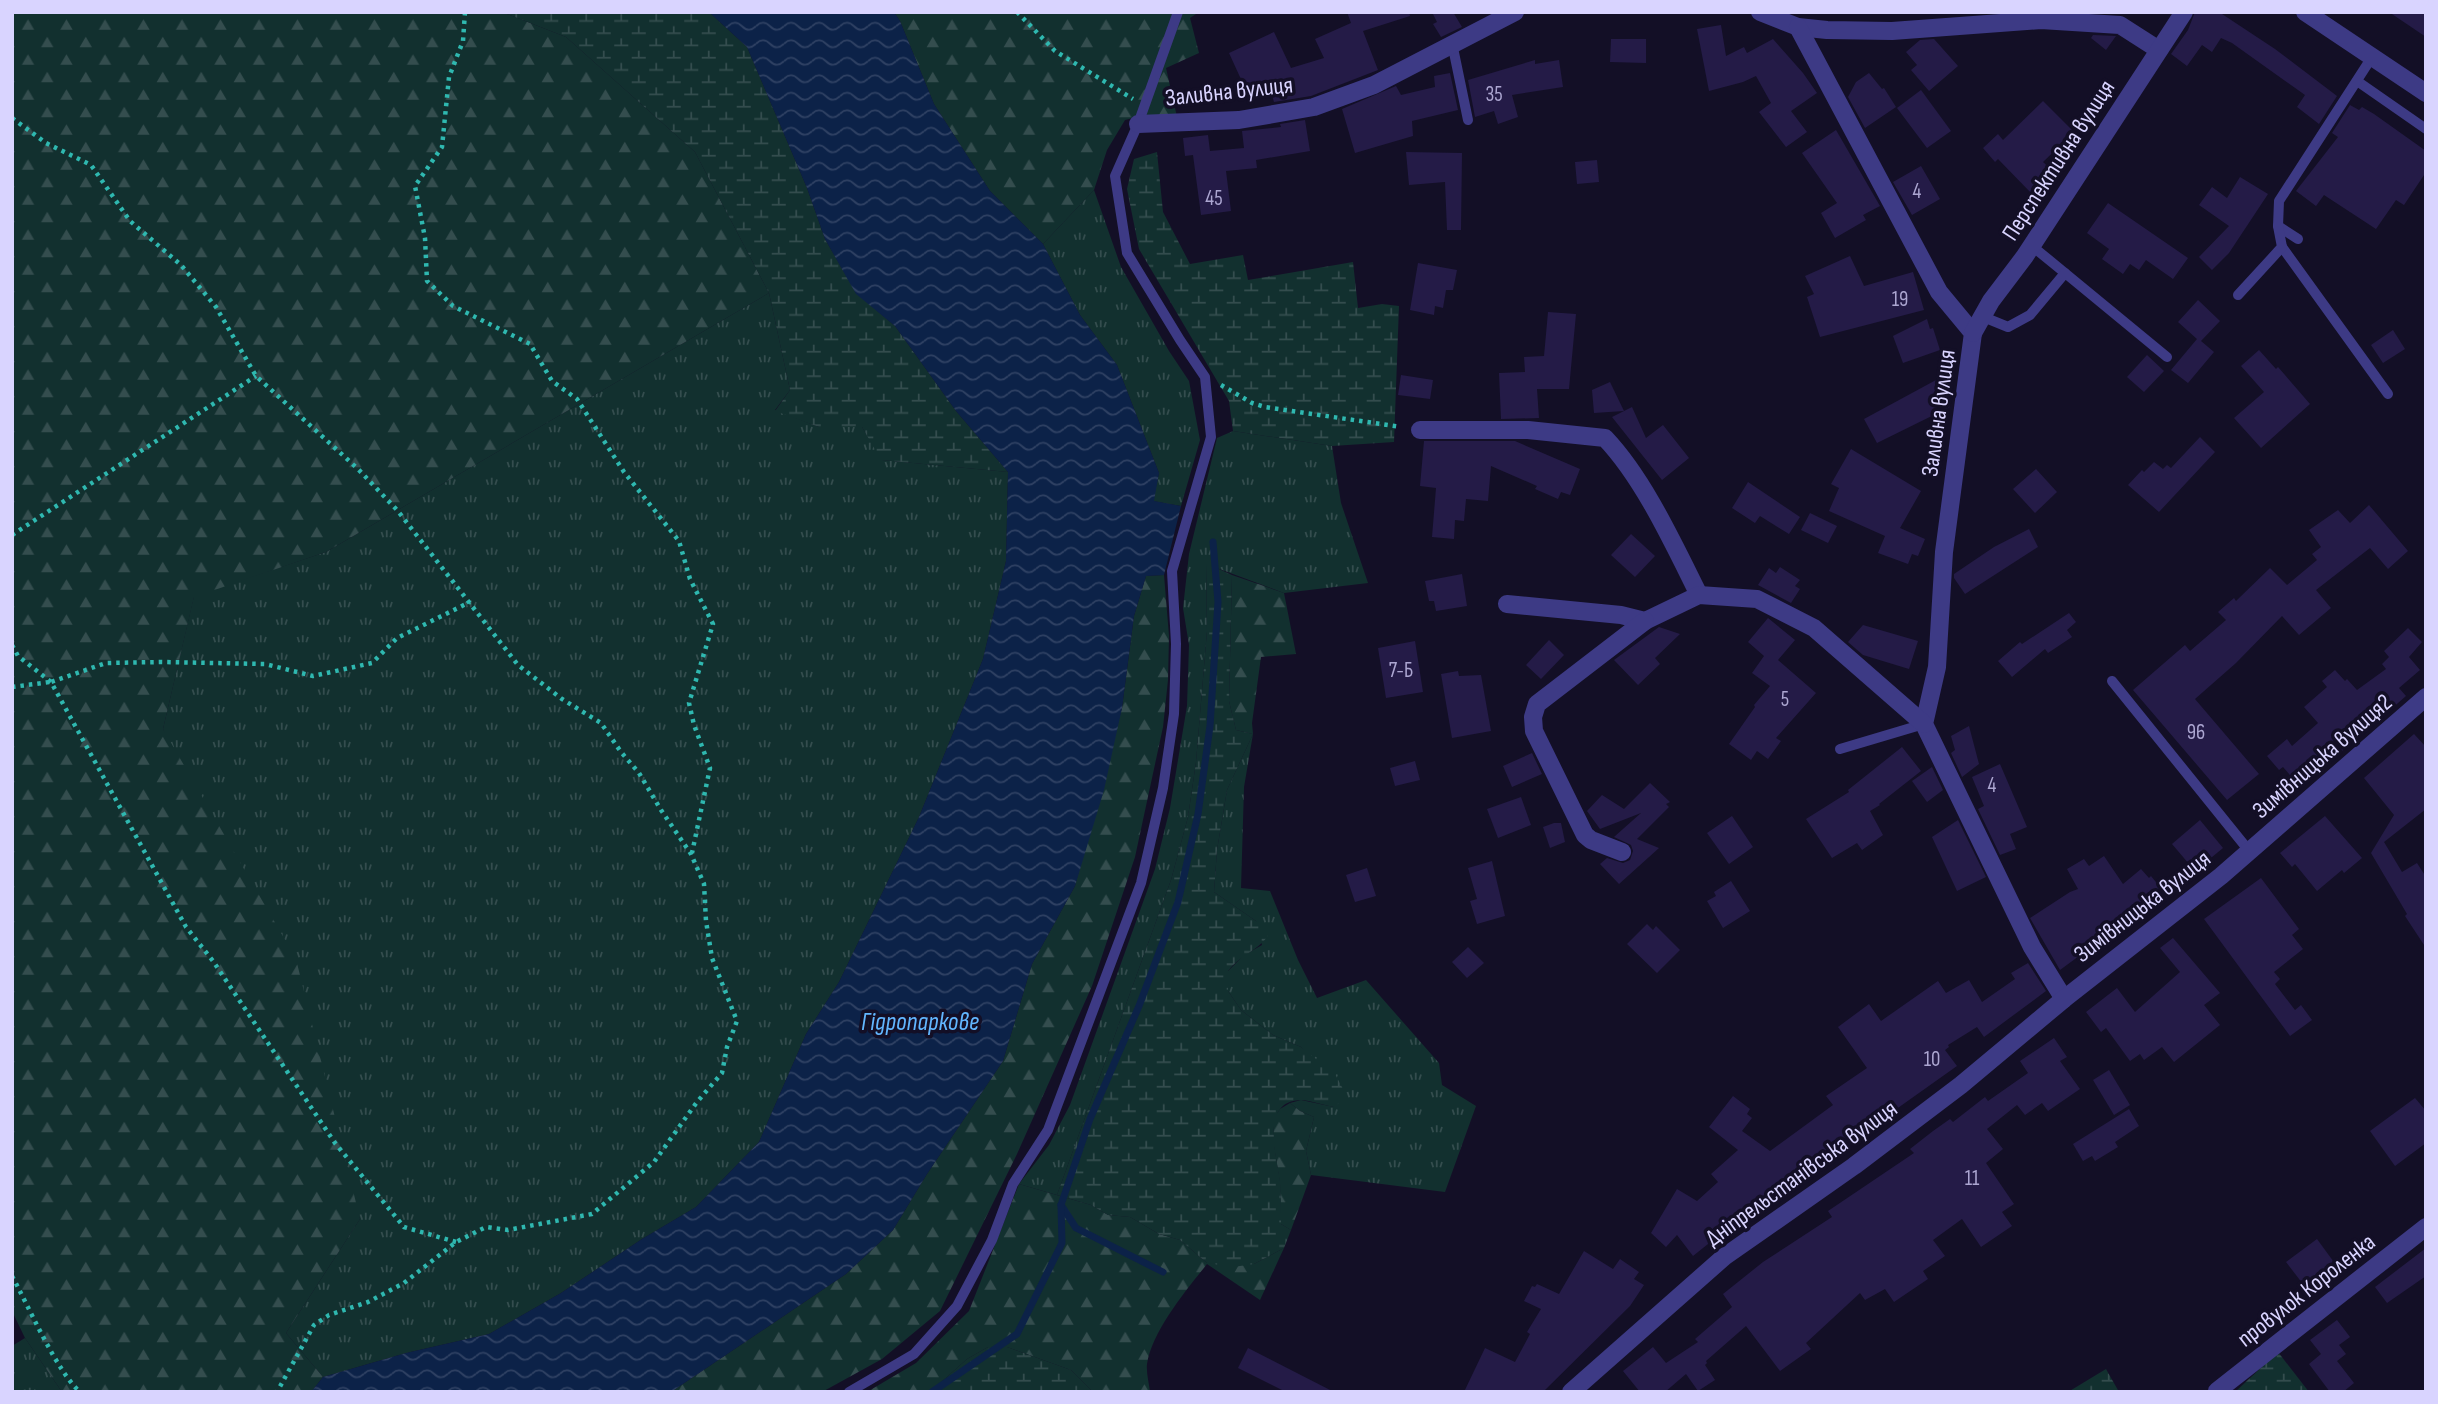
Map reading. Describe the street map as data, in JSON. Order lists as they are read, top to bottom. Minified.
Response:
{"streets":{"street":["Заливна вулиця","Перспективна вулиця","Зимівницька вулиця2","Зимівницька вулиця","Дніпрельстанівська вулиця","провулок Короленка"]},"crossings":[["Заливна вулиця","Перспективна вулиця"],["Зимівницька вулиця2","Зимівницька вулиця"],["Зимівницька вулиця","Дніпрельстанівська вулиця"]],"water":["Гідропаркове"],"house_numbers":["35","4","45","19","7-Б","5","96","4","10","11"]}
